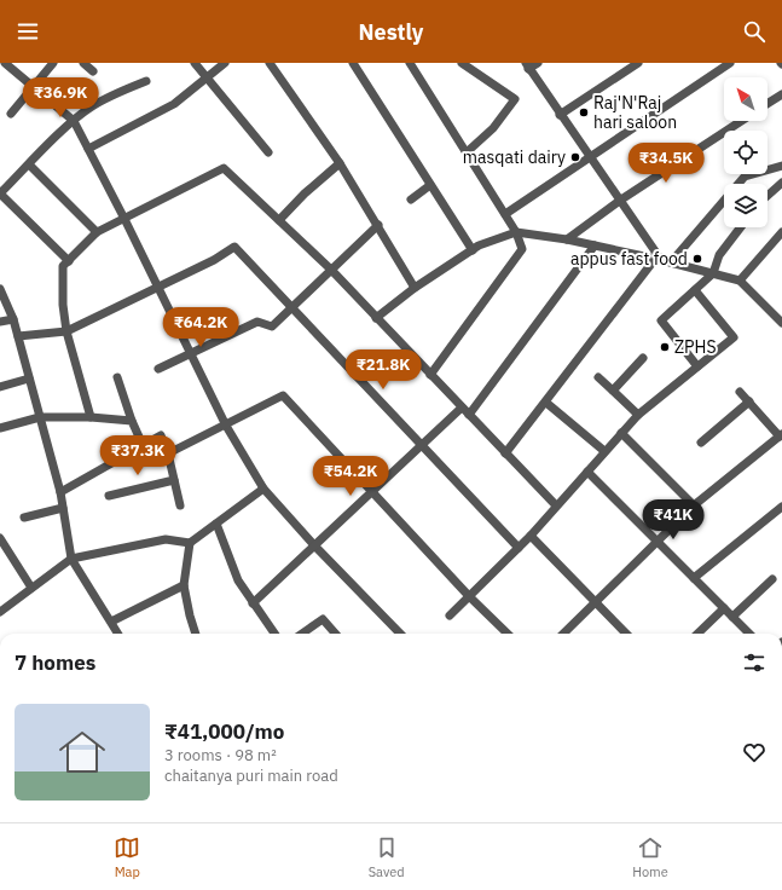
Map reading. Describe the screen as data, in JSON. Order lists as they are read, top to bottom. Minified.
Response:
{"places":["Raj'N'Raj hari saloon","masqati dairy","appus fast food","ZPHS"],"north":"top left","page":{"header":"Nestly","price":["₹36.9K","₹34.5K","₹64.2K","₹21.8K","₹37.3K","₹54.2K","₹41K"],"heading":"7 homes","list":[{"name":"₹41,000/mo","note":"3 rooms · 98 m² · chaitanya puri main road"}],"tabs":["Map","Saved","Home"]}}
